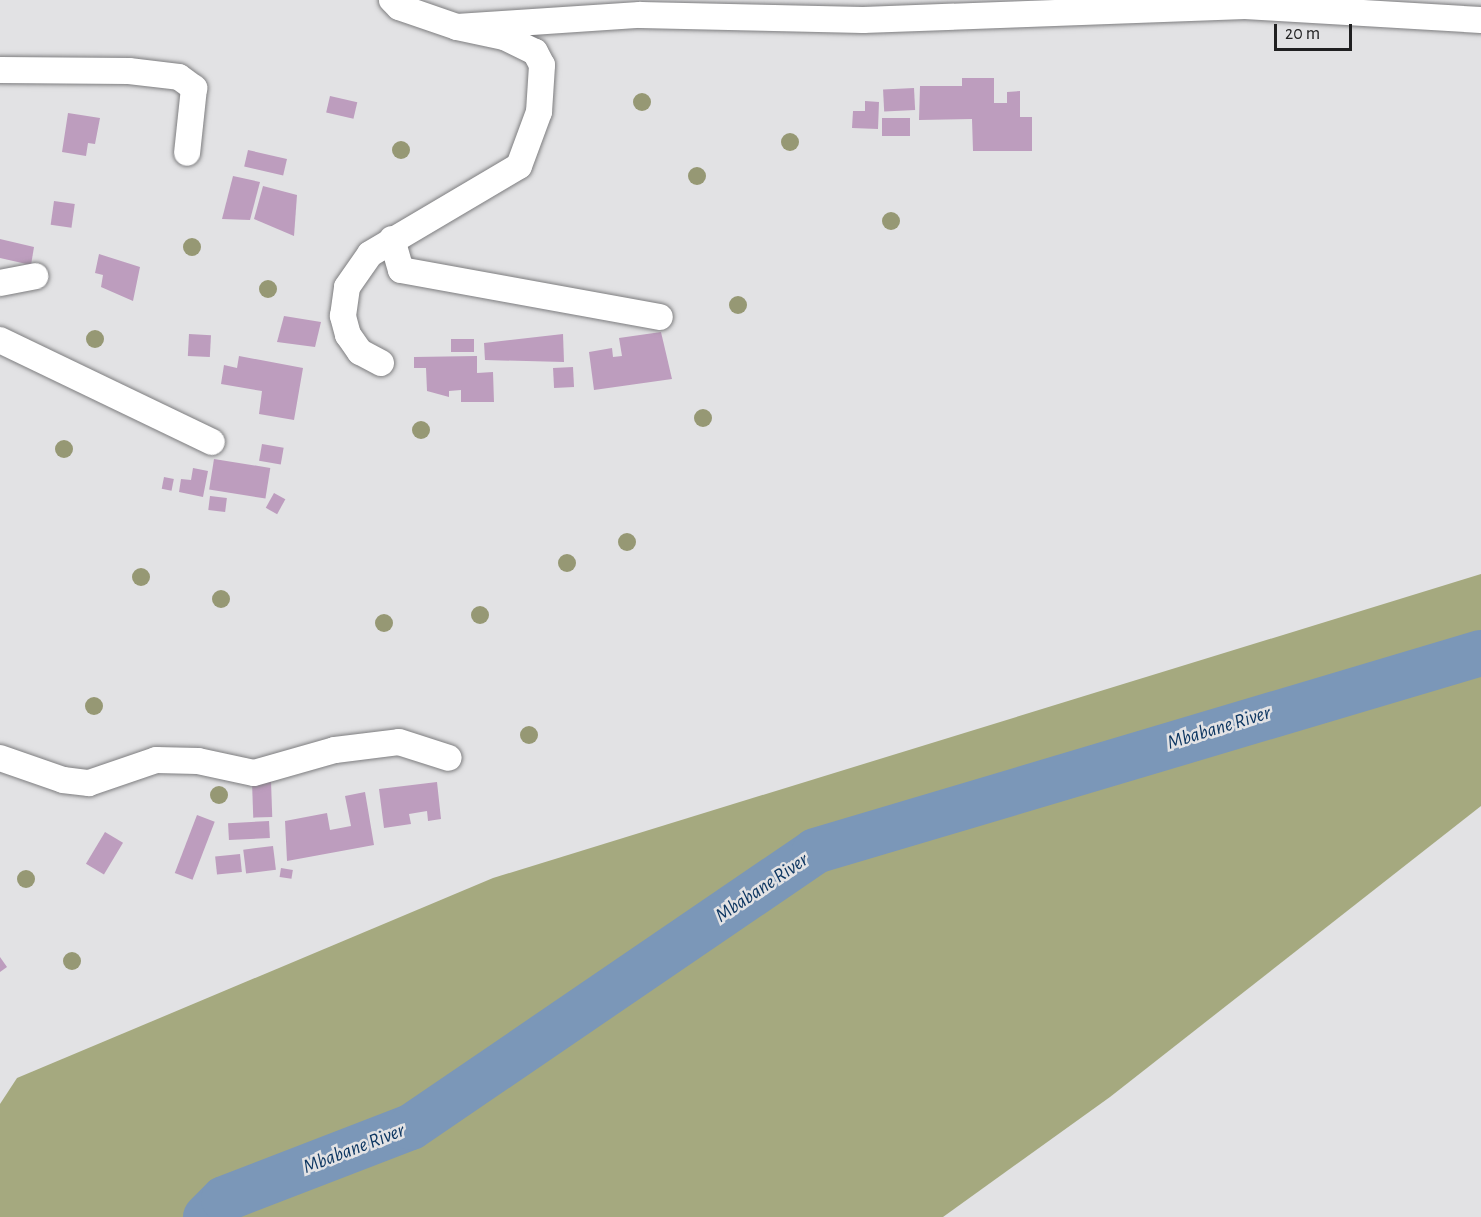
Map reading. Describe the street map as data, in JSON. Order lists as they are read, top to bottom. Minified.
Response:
{"water":["Mbabane River"],"scale_bar":"20 m"}
